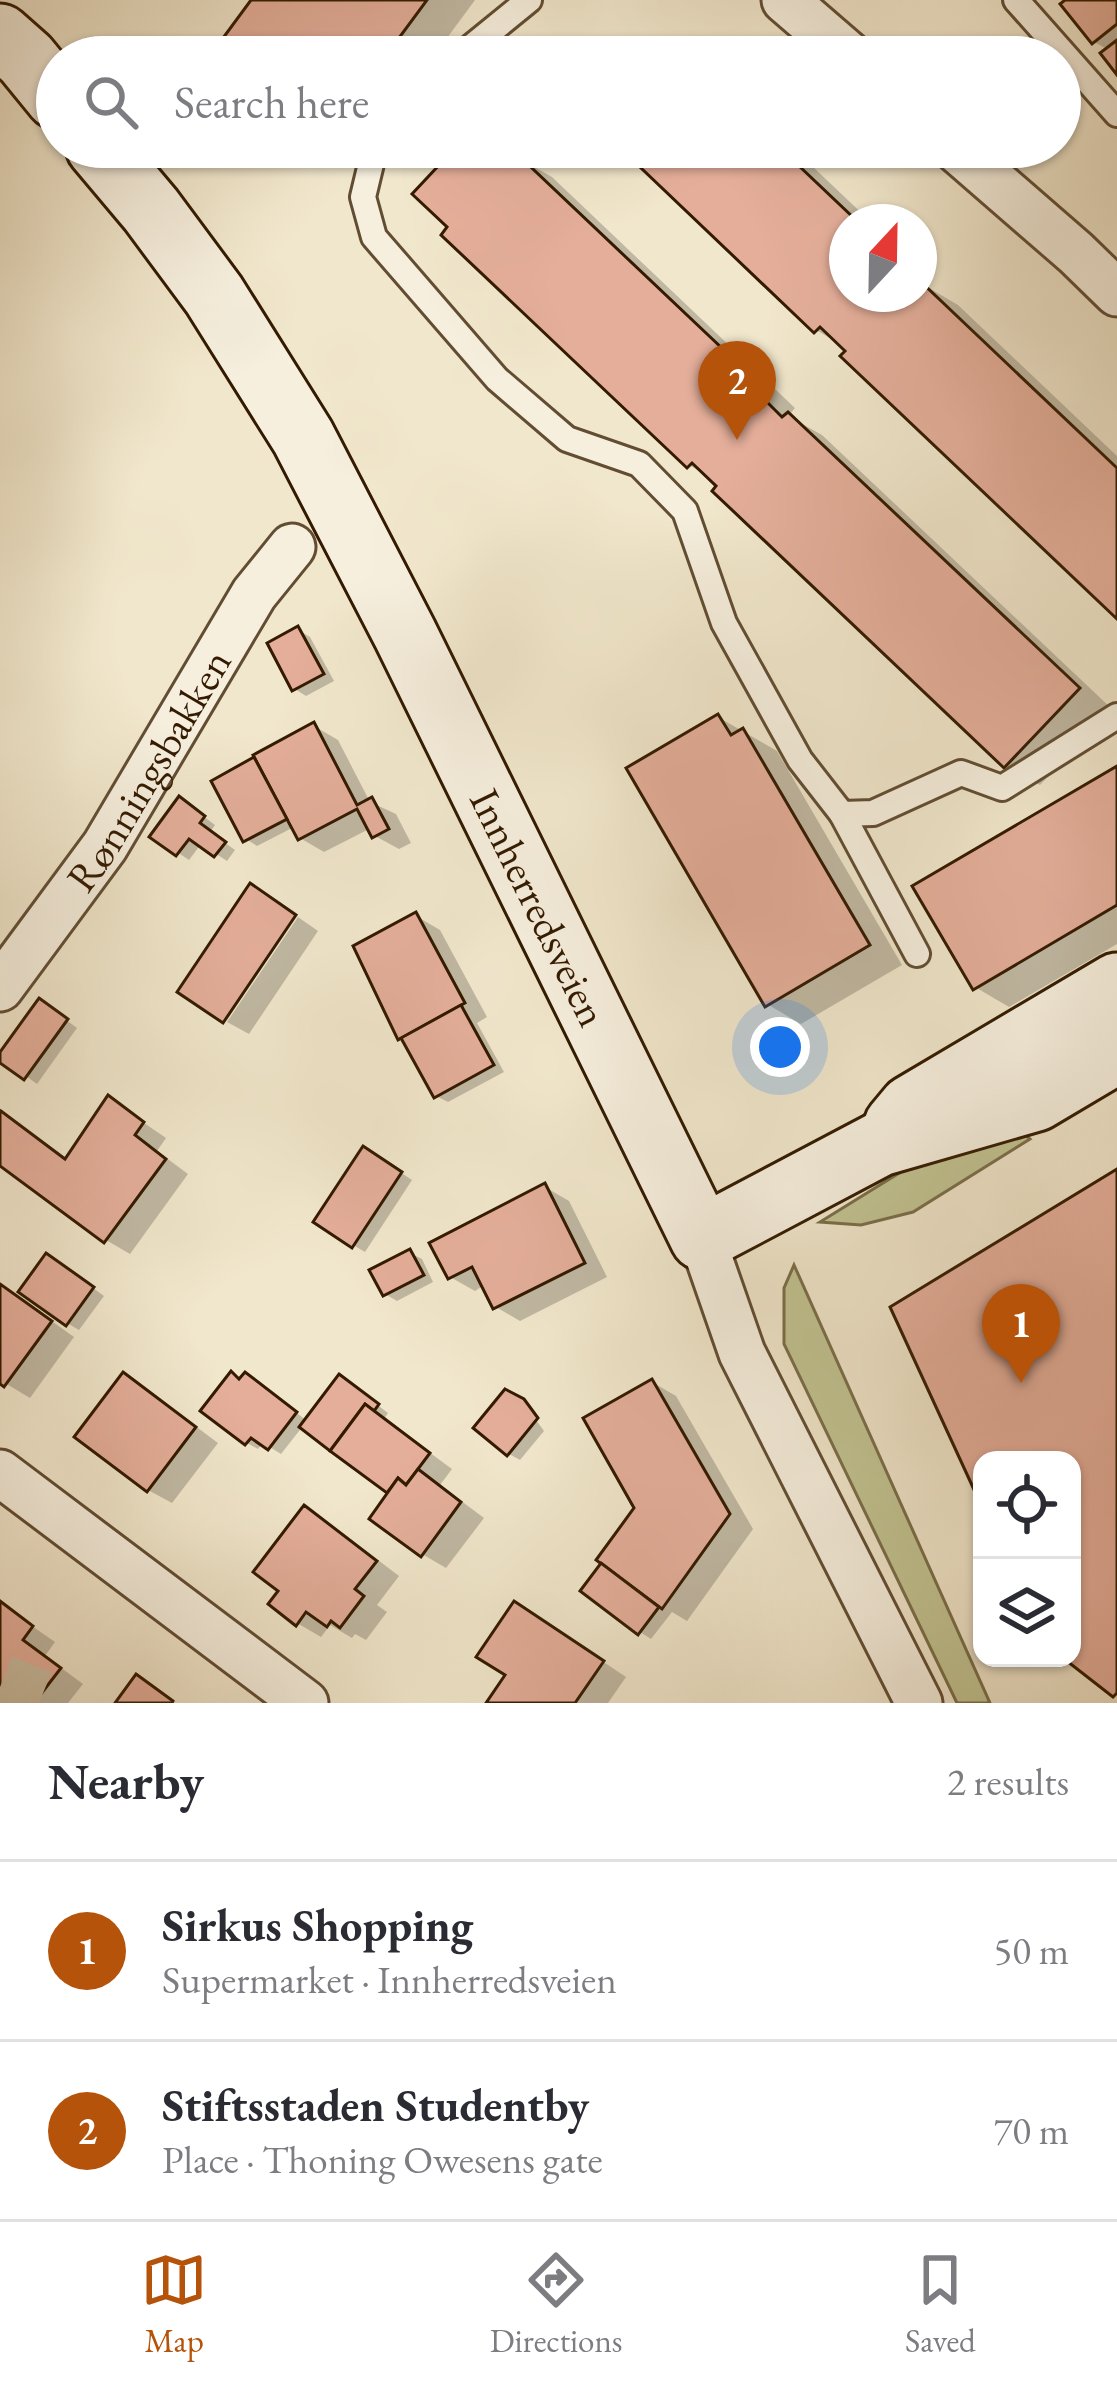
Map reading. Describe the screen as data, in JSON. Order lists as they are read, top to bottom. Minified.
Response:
{"streets":{"main road":["Innherredsveien"],"street":["Rønningsbakken"]},"north":"top","page":{"search":"Search here","pins":["2","1"],"heading":["Nearby","2 results"],"list":[{"mark":"1","name":"Sirkus Shopping","note":"Supermarket · Innherredsveien","value":"50 m"},{"mark":"2","name":"Stiftsstaden Studentby","note":"Place · Thoning Owesens gate","value":"70 m"}],"nav":["Map","Directions","Saved"]}}
